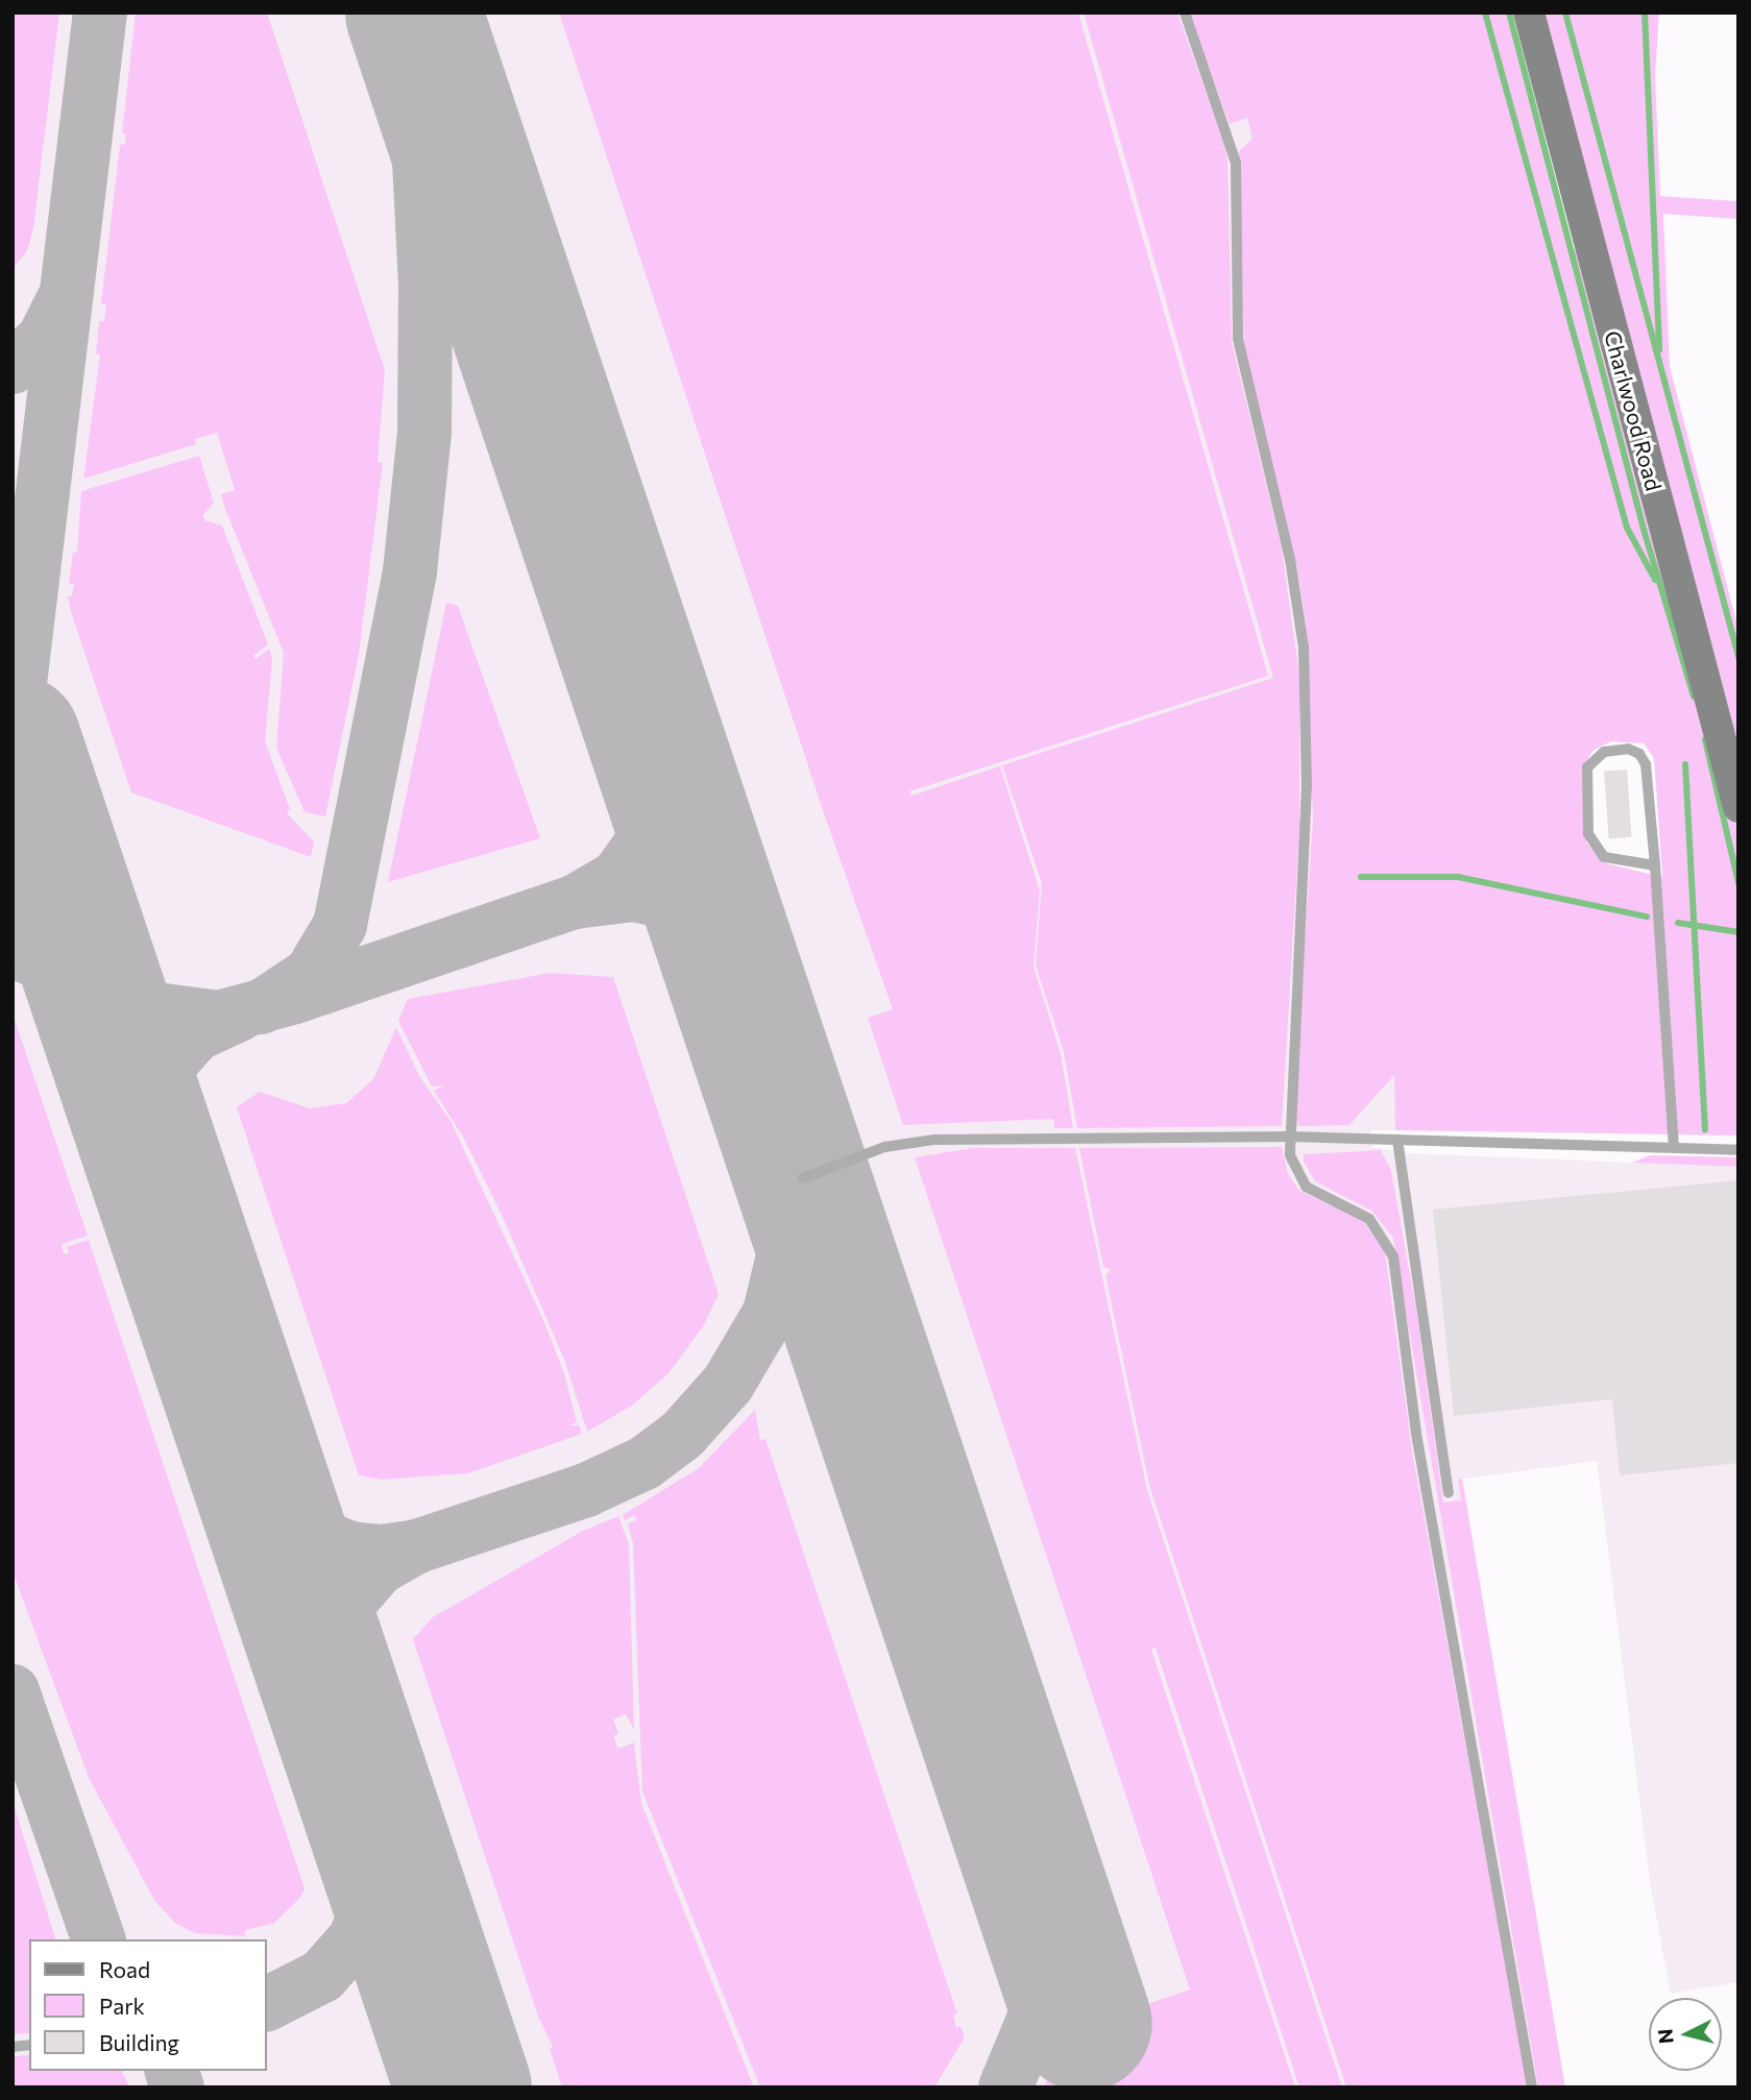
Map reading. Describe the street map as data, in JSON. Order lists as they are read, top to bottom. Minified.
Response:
{"streets":{"street":["Charlwood Road"]},"legend":["Road","Park","Building"],"north":"left"}
